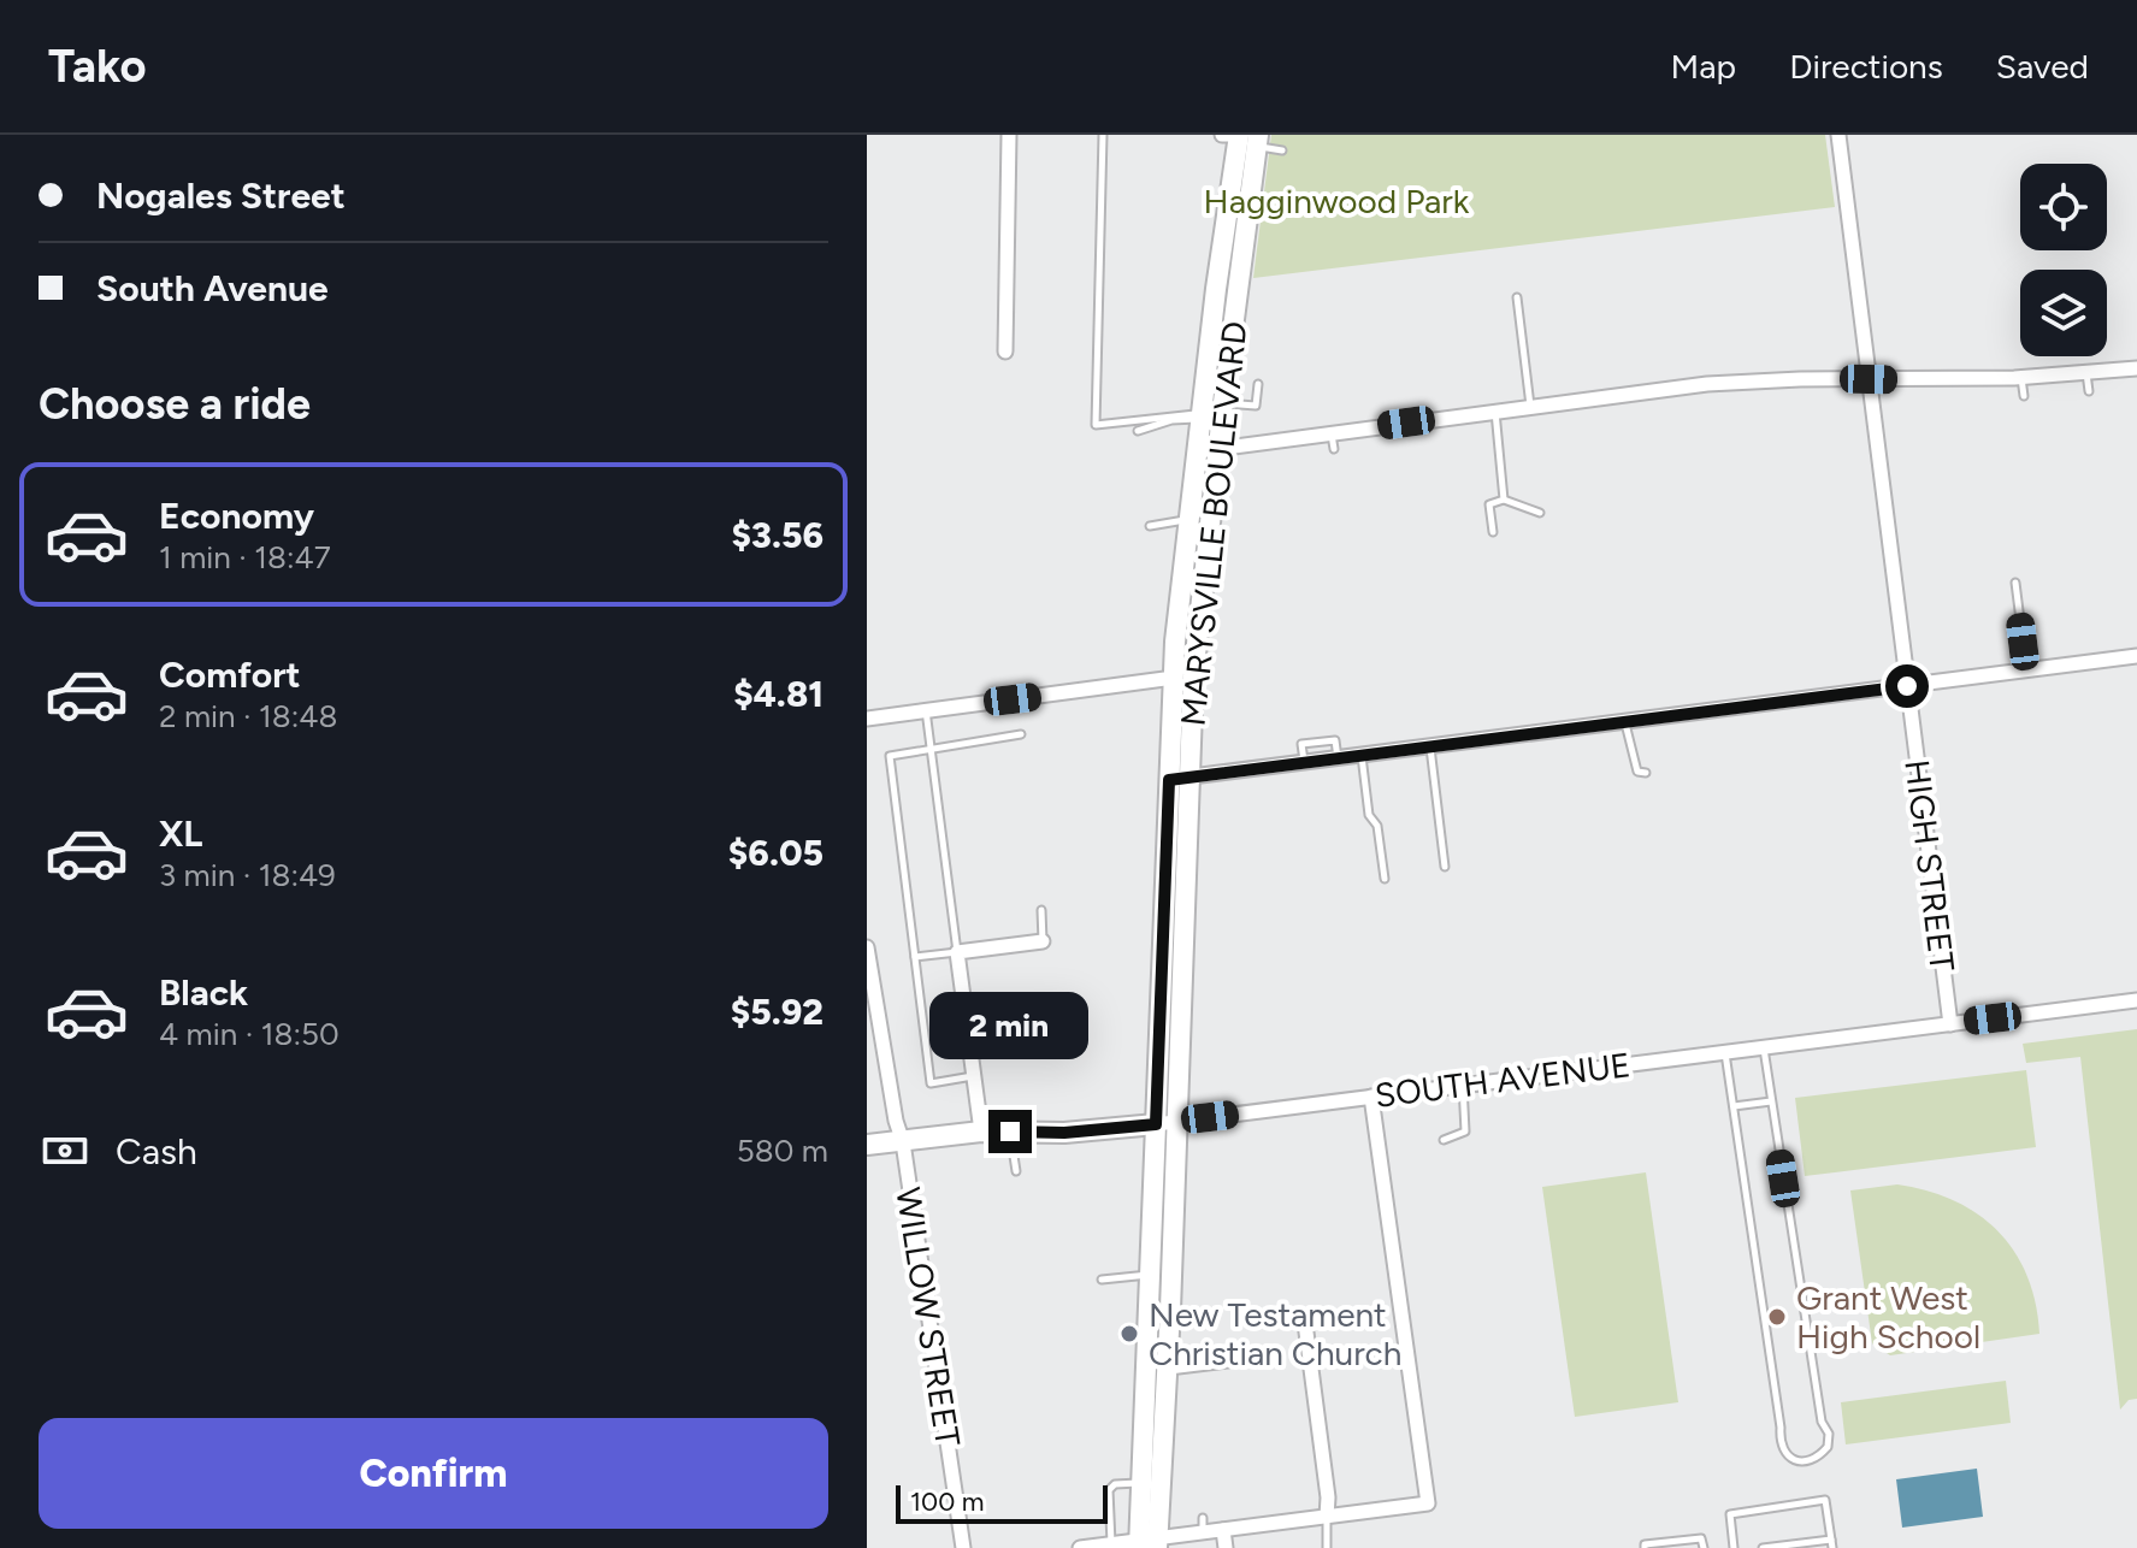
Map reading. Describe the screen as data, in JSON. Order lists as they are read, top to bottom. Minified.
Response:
{"streets":{"main road":["MARYSVILLE BOULEVARD","SOUTH AVENUE"],"street":["HIGH STREET","WILLOW STREET"]},"crossings":[["MARYSVILLE BOULEVARD","SOUTH AVENUE"],["HIGH STREET","SOUTH AVENUE"],["SOUTH AVENUE","WILLOW STREET"]],"parks":["Hagginwood Park"],"places":["Grant West High School","New Testament Christian Church"],"scale_bar":"100 m","page":{"header":"Tako","nav":["Map","Directions","Saved"],"banner":["Nogales Street","South Avenue"],"heading":"Choose a ride","list":[{"name":"Economy","note":"1 min · 18:47","value":"$3.56"},{"name":"Comfort","note":"2 min · 18:48","value":"$4.81"},{"name":"XL","note":"3 min · 18:49","value":"$6.05"},{"name":"Black","note":"4 min · 18:50","value":"$5.92"}],"bubble":"2 min","pay":["Cash","580 m"],"buttons":"Confirm","scale":"100 m"}}
